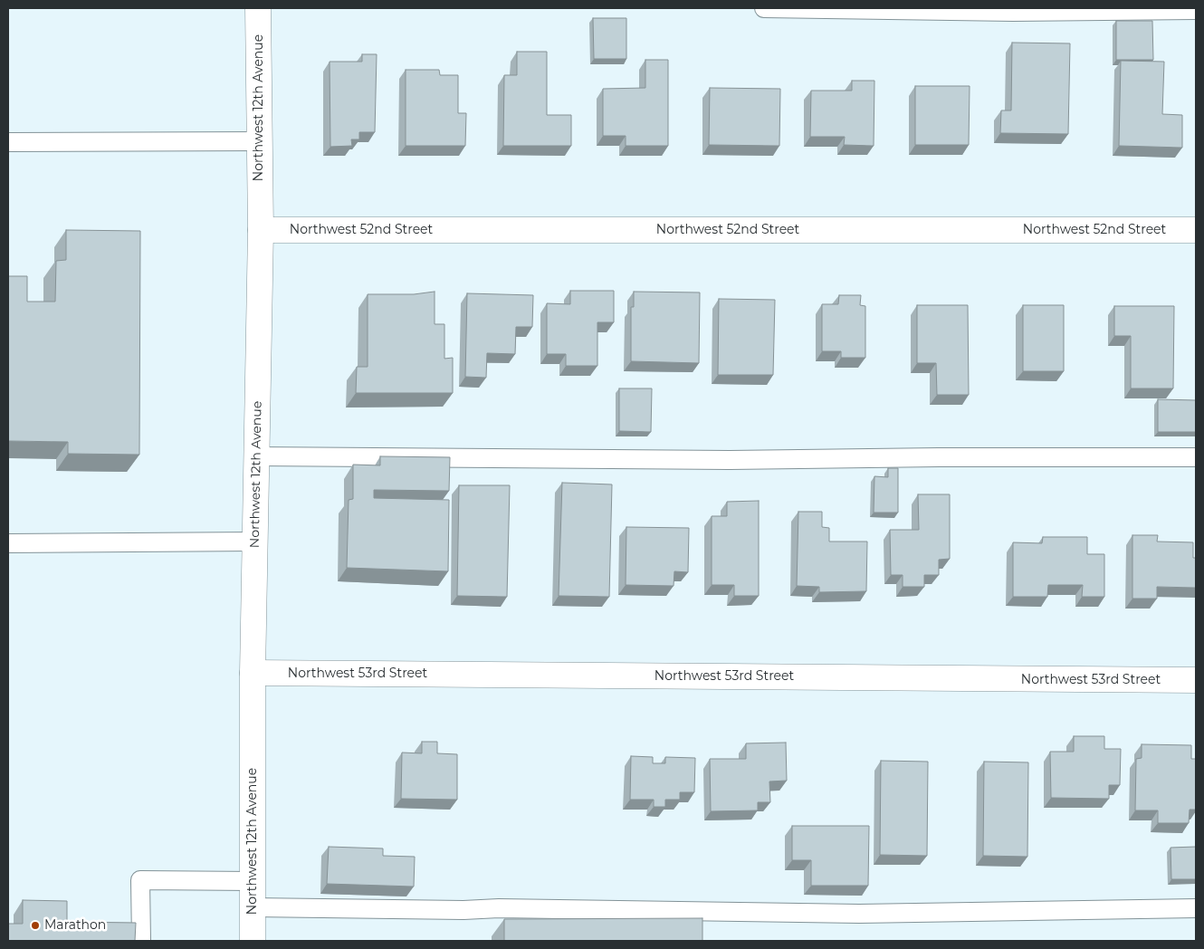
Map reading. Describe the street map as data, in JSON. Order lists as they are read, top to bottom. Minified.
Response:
{"streets":{"street":["Northwest 12th Avenue","Northwest 52nd Street","Northwest 53rd Street"]},"crossings":[["Northwest 12th Avenue","Northwest 52nd Street"],["Northwest 12th Avenue","Northwest 53rd Street"]],"places":["Marathon"]}
